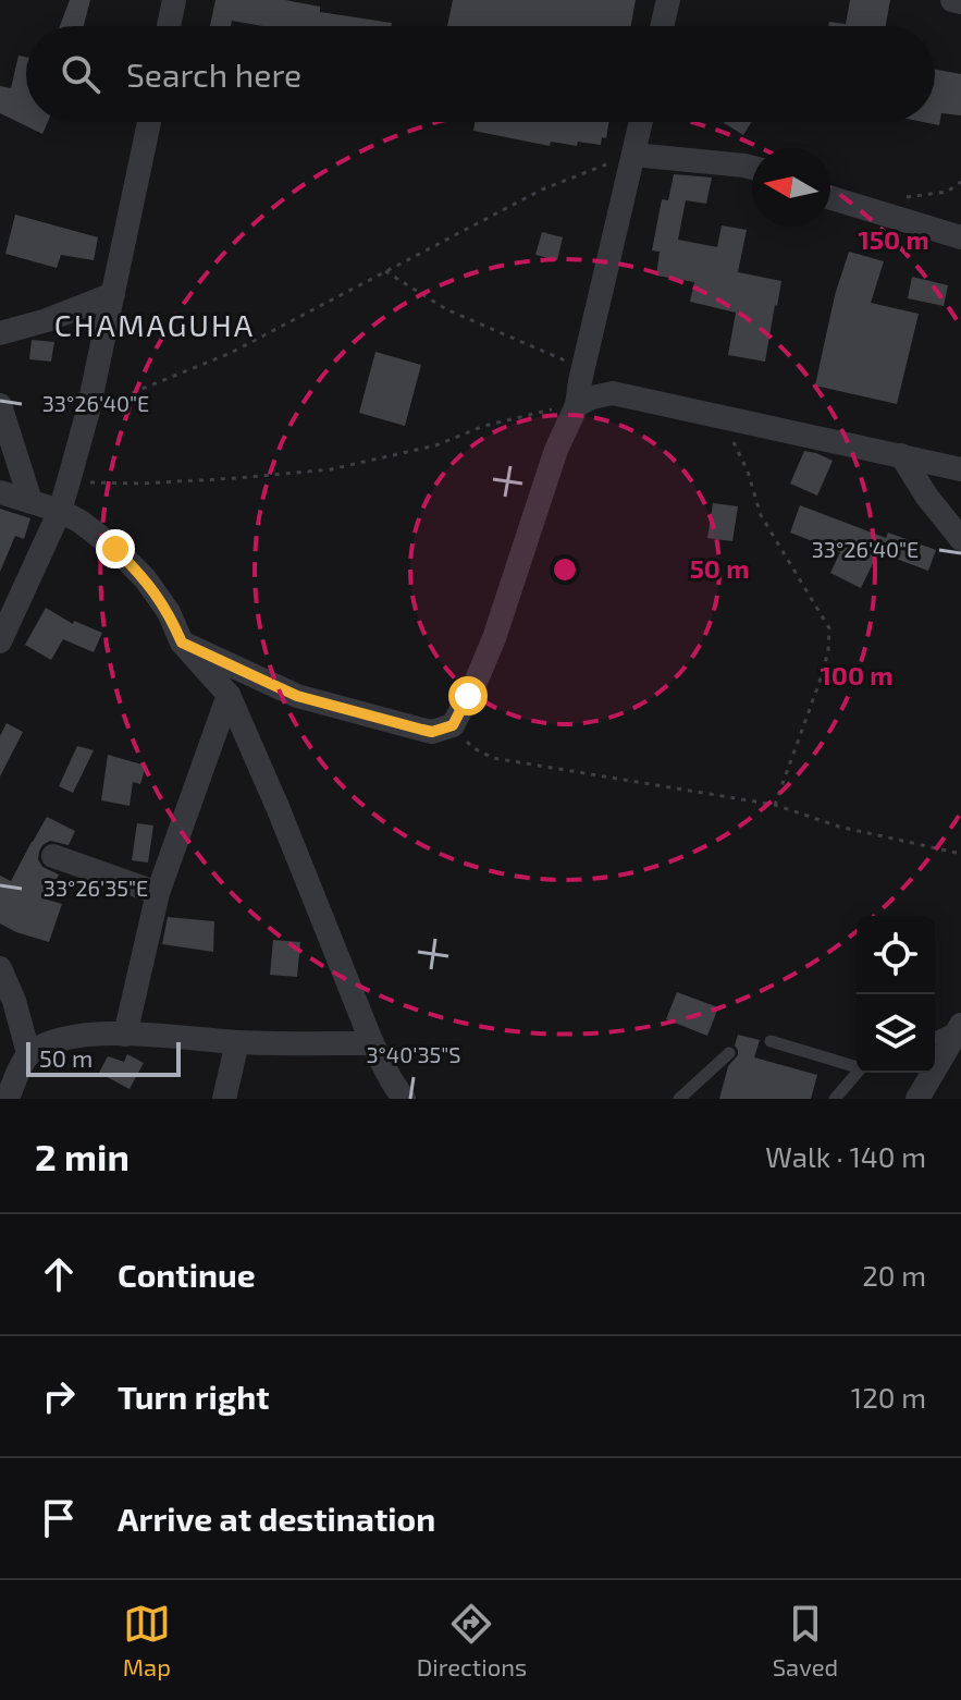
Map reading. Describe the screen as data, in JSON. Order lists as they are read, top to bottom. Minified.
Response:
{"districts":["CHAMAGUHA"],"scale_bar":"50 m","north":"left","page":{"search":"Search here","scale":"50 m","heading":["2 min","Walk · 140 m"],"list":[["Continue","20 m"],["Turn right","120 m"],"Arrive at destination"],"nav":["Map","Directions","Saved"]},"coordinates":["33°26'40\"E","33°26'35\"E","3°40'35\"S"],"rings":["150 m","50 m","100 m"]}
